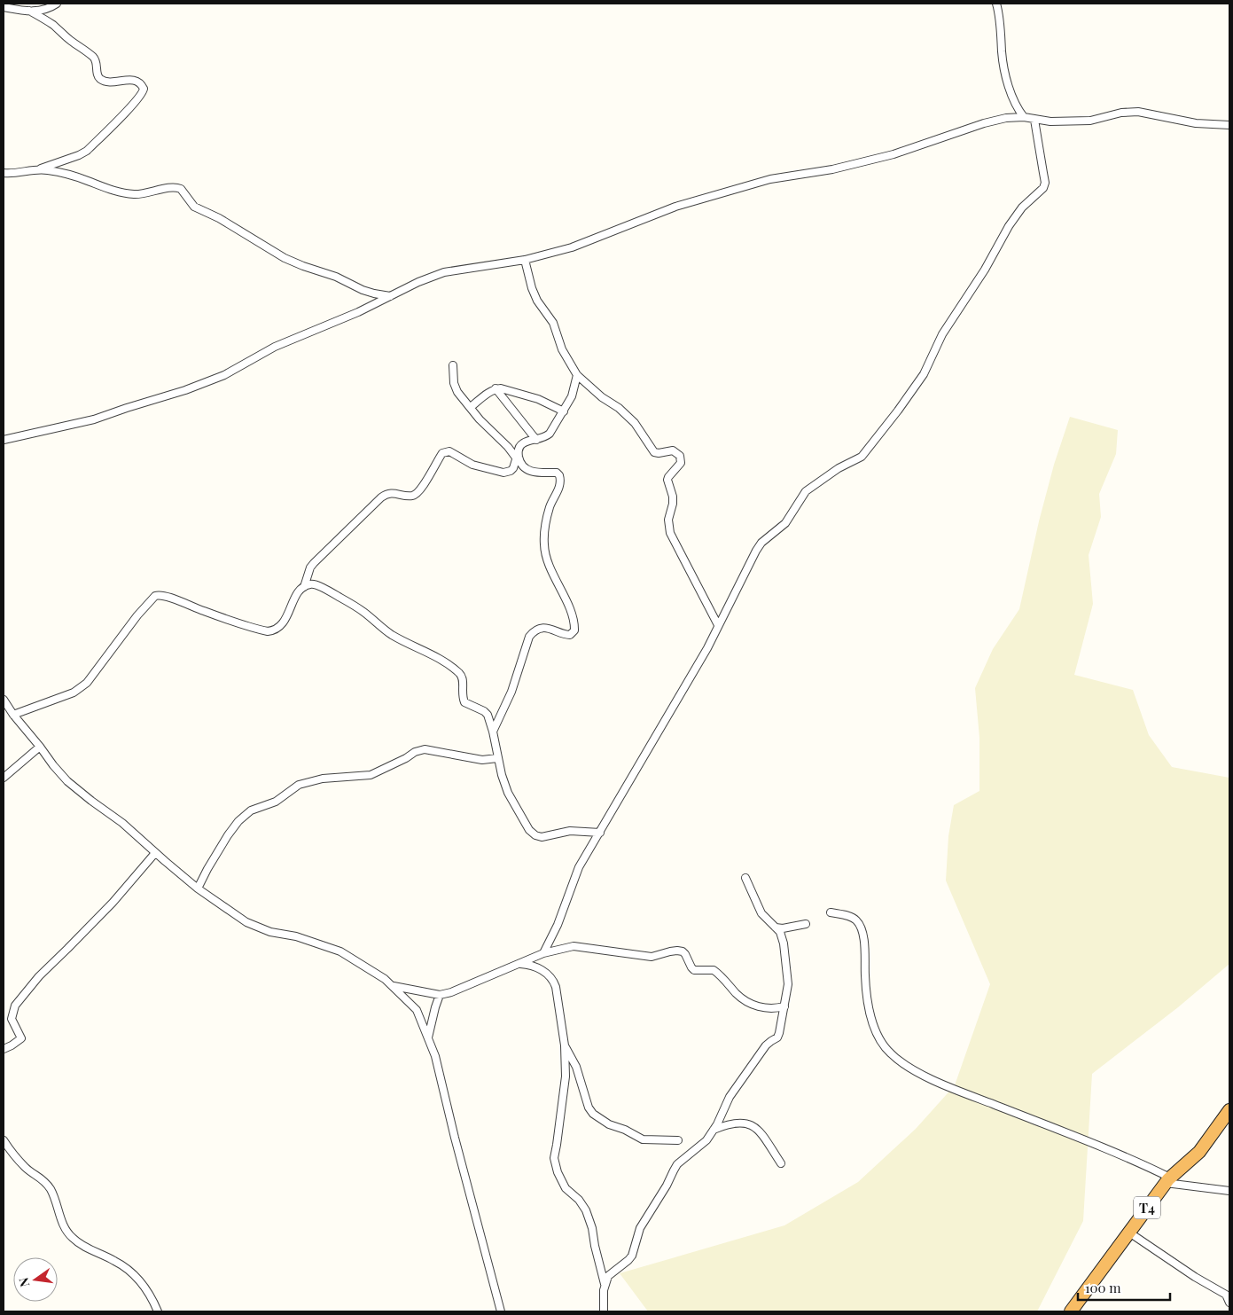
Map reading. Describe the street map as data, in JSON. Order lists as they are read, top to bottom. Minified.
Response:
{"streets":{"highway":["T4"]},"scale_bar":"100 m","north":"left"}
